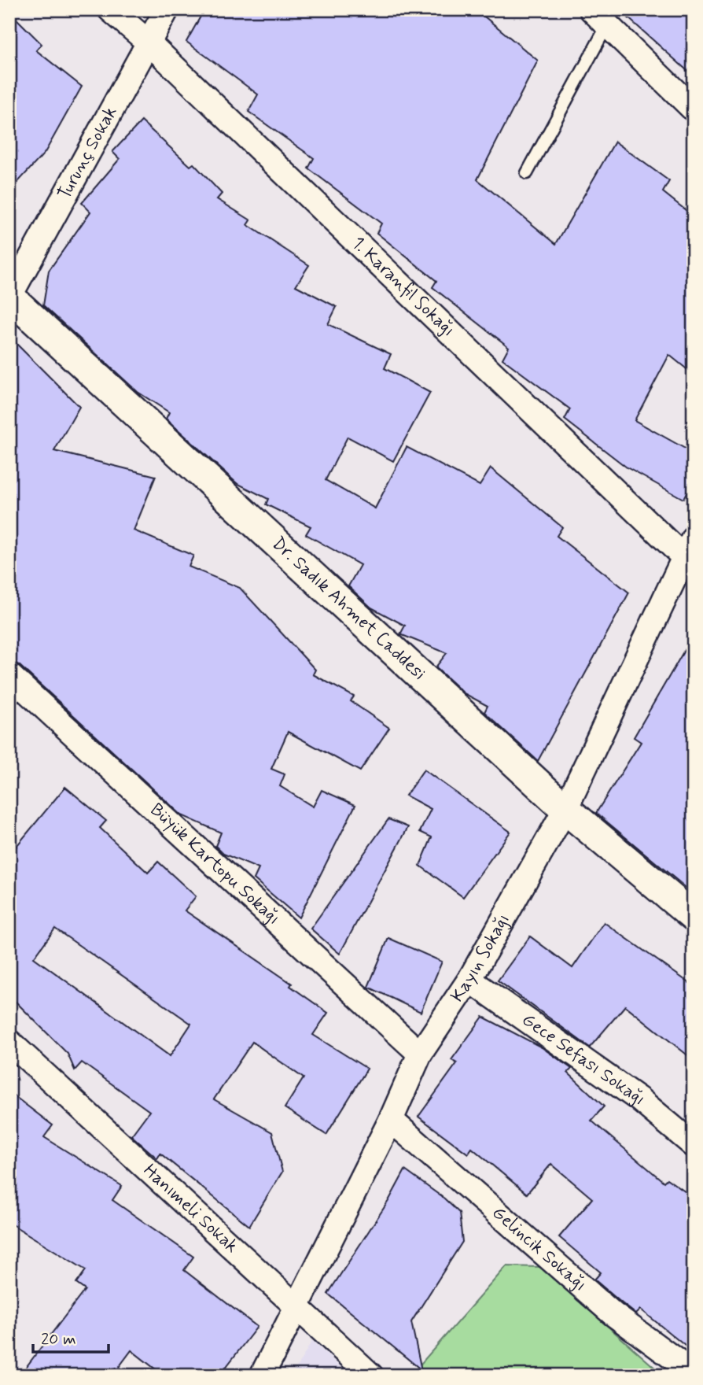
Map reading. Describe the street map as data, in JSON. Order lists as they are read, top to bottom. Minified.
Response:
{"streets":{"street":["Turunç Sokak","1. Karanfil Sokağı","Dr. Sadık Ahmet Caddesi","Büyük Kartopu Sokağı","Kayın Sokağı","Gece Sefası Sokağı","Hanımeli Sokak","Gelincik Sokağı"]},"crossings":[["Turunç Sokak","1. Karanfil Sokağı"],["Turunç Sokak","Dr. Sadık Ahmet Caddesi"],["1. Karanfil Sokağı","Kayın Sokağı"],["Dr. Sadık Ahmet Caddesi","Kayın Sokağı"],["Büyük Kartopu Sokağı","Kayın Sokağı"],["Kayın Sokağı","Gece Sefası Sokağı"],["Kayın Sokağı","Hanımeli Sokak"],["Kayın Sokağı","Gelincik Sokağı"]],"scale_bar":"20 m"}
